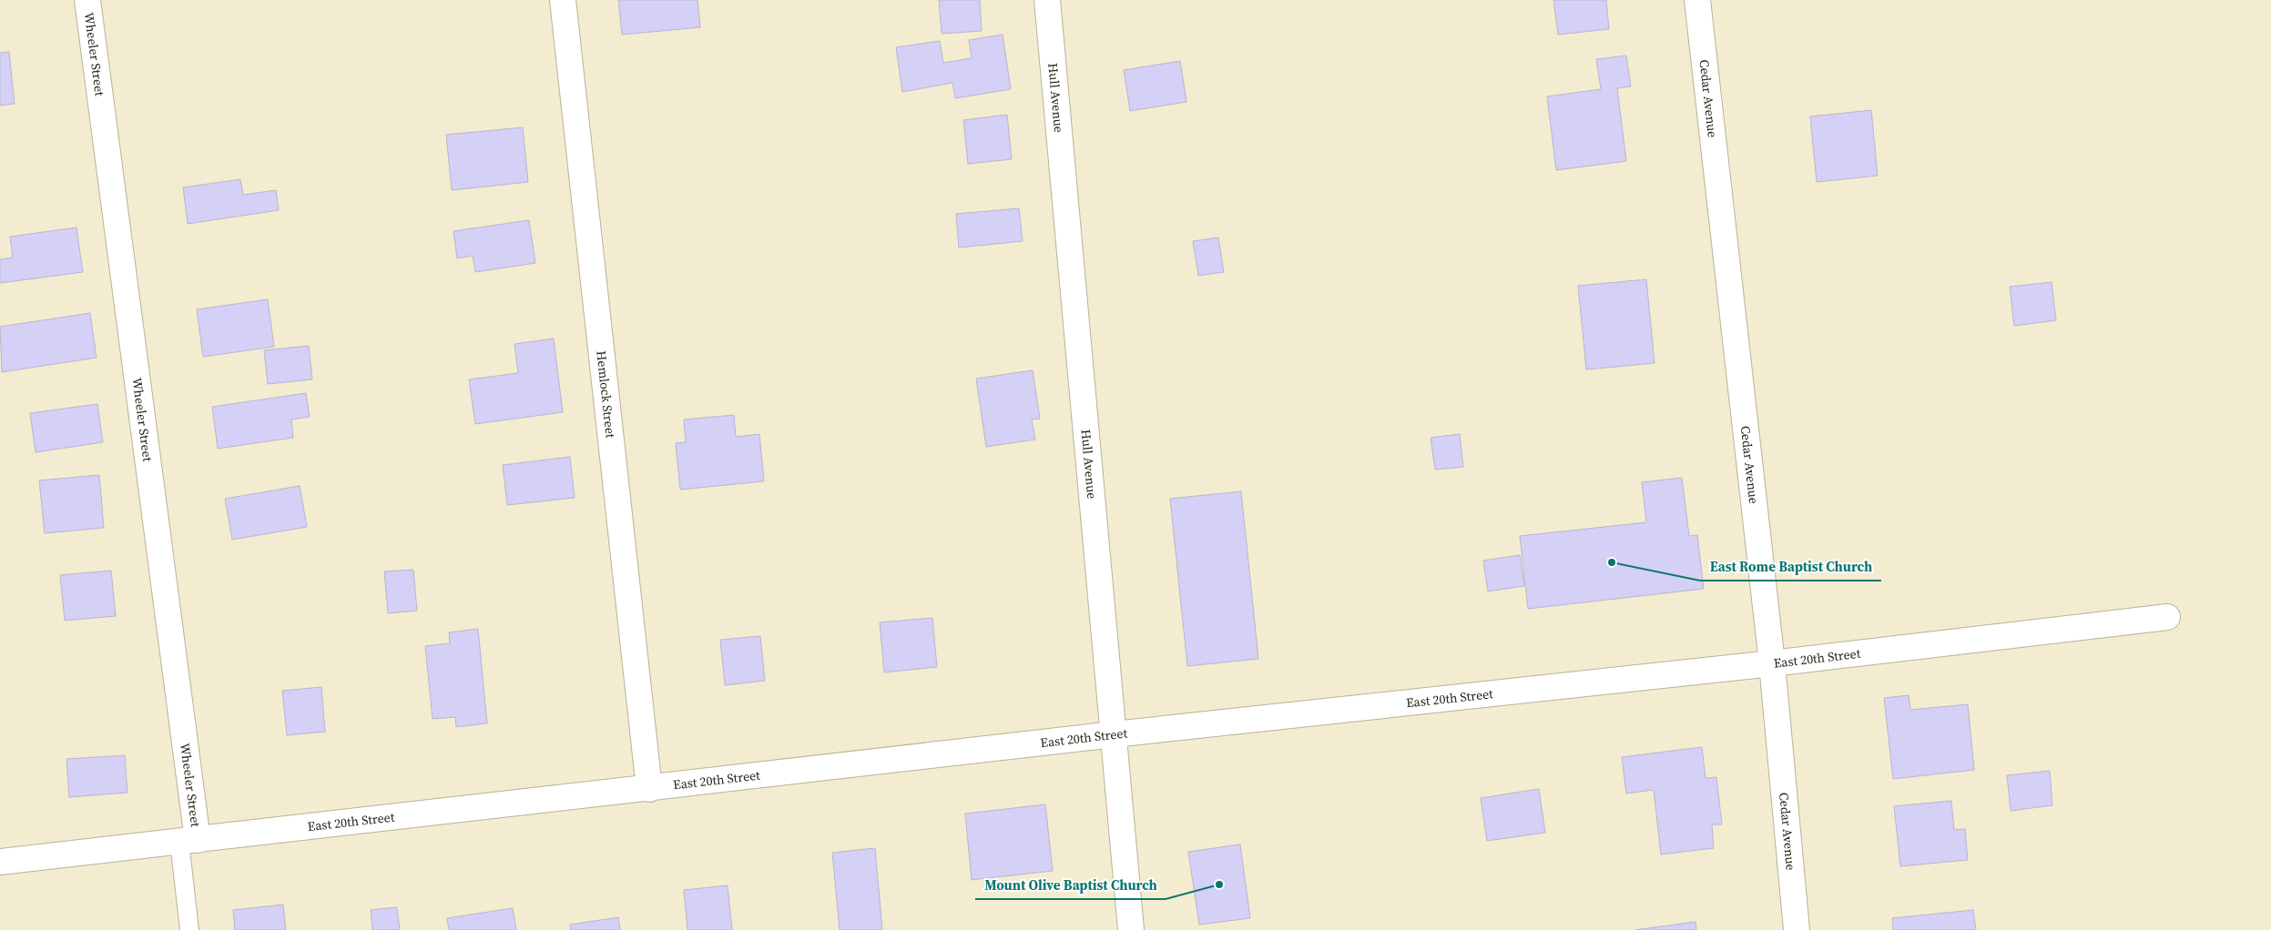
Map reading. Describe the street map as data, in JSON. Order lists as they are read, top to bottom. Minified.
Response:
{"streets":{"street":["Wheeler Street","Hull Avenue","Cedar Avenue","Hemlock Street","East 20th Street"]},"crossings":[["Wheeler Street","East 20th Street"],["Hull Avenue","East 20th Street"],["Cedar Avenue","East 20th Street"],["Hemlock Street","East 20th Street"]],"places":["East Rome Baptist Church","Mount Olive Baptist Church"]}
